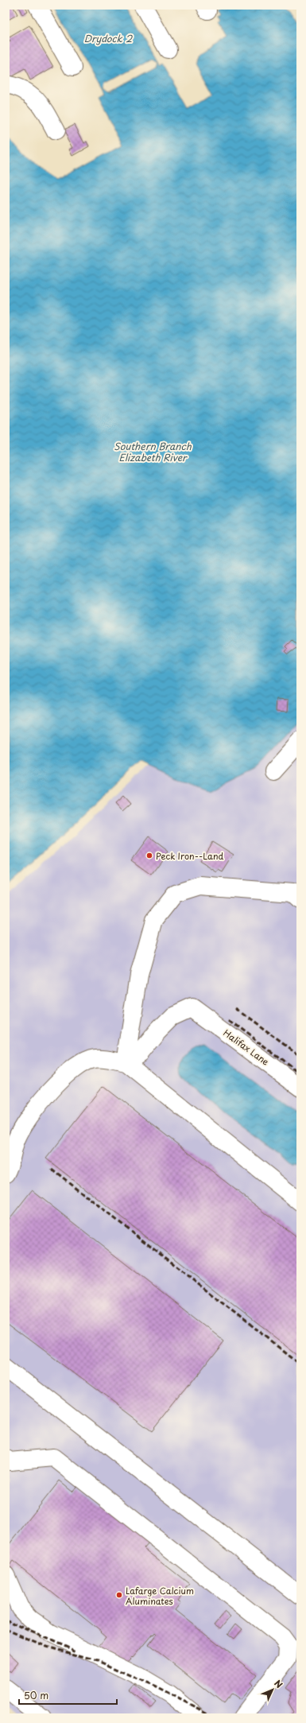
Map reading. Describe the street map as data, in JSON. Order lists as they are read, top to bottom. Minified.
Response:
{"streets":{"street":["Halifax Lane"]},"water":["Drydock 2","Southern Branch Elizabeth River"],"places":["Peck Iron--Land","Lafarge Calcium Aluminates"],"scale_bar":"50 m","north":"top right"}
